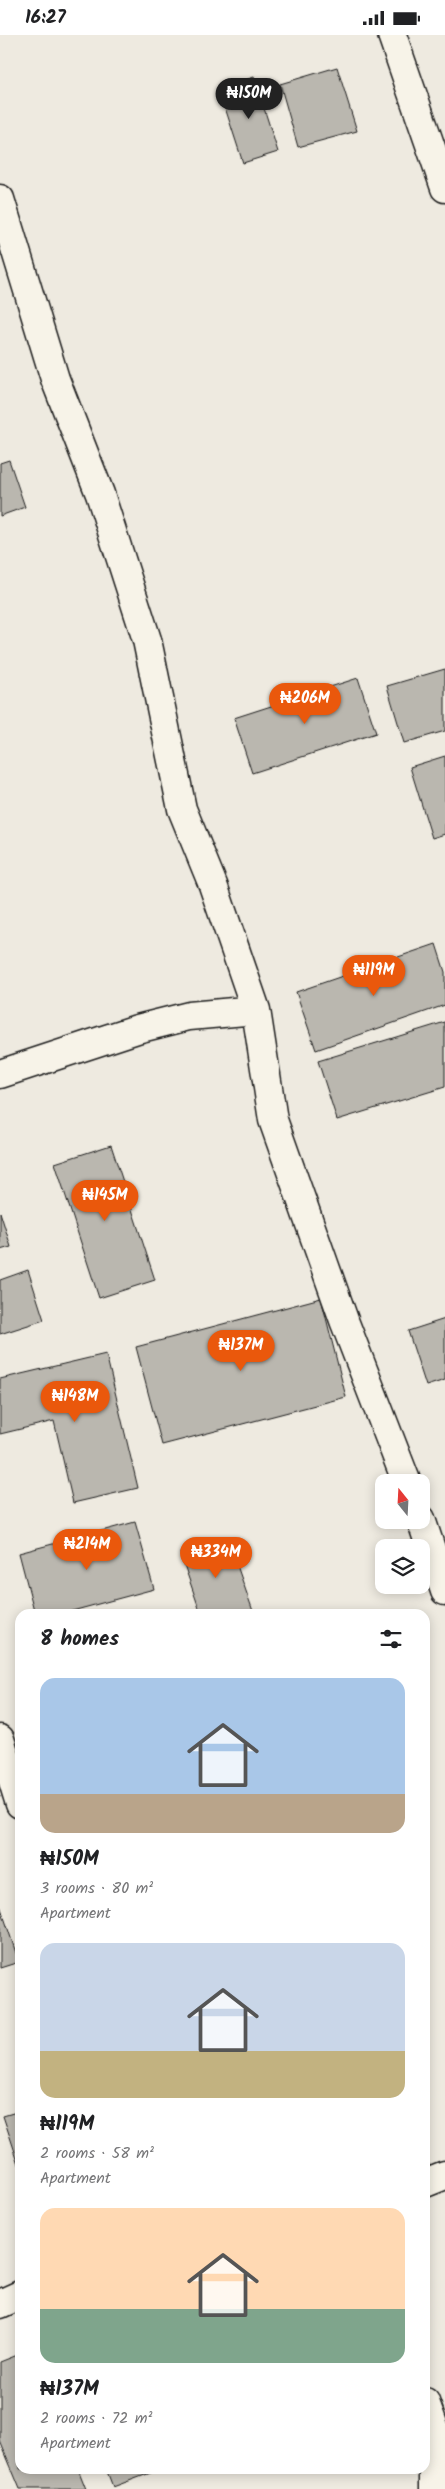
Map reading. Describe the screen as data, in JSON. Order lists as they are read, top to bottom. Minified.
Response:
{"north":"top","page":{"status":"16:27","price":["₦150M","₦206M","₦119M","₦145M","₦137M","₦148M","₦214M","₦334M"],"heading":"8 homes","list":[{"name":"₦150M","note":"3 rooms · 80 m² · Apartment"},{"name":"₦119M","note":"2 rooms · 58 m² · Apartment"},{"name":"₦137M","note":"2 rooms · 72 m² · Apartment"}]}}
